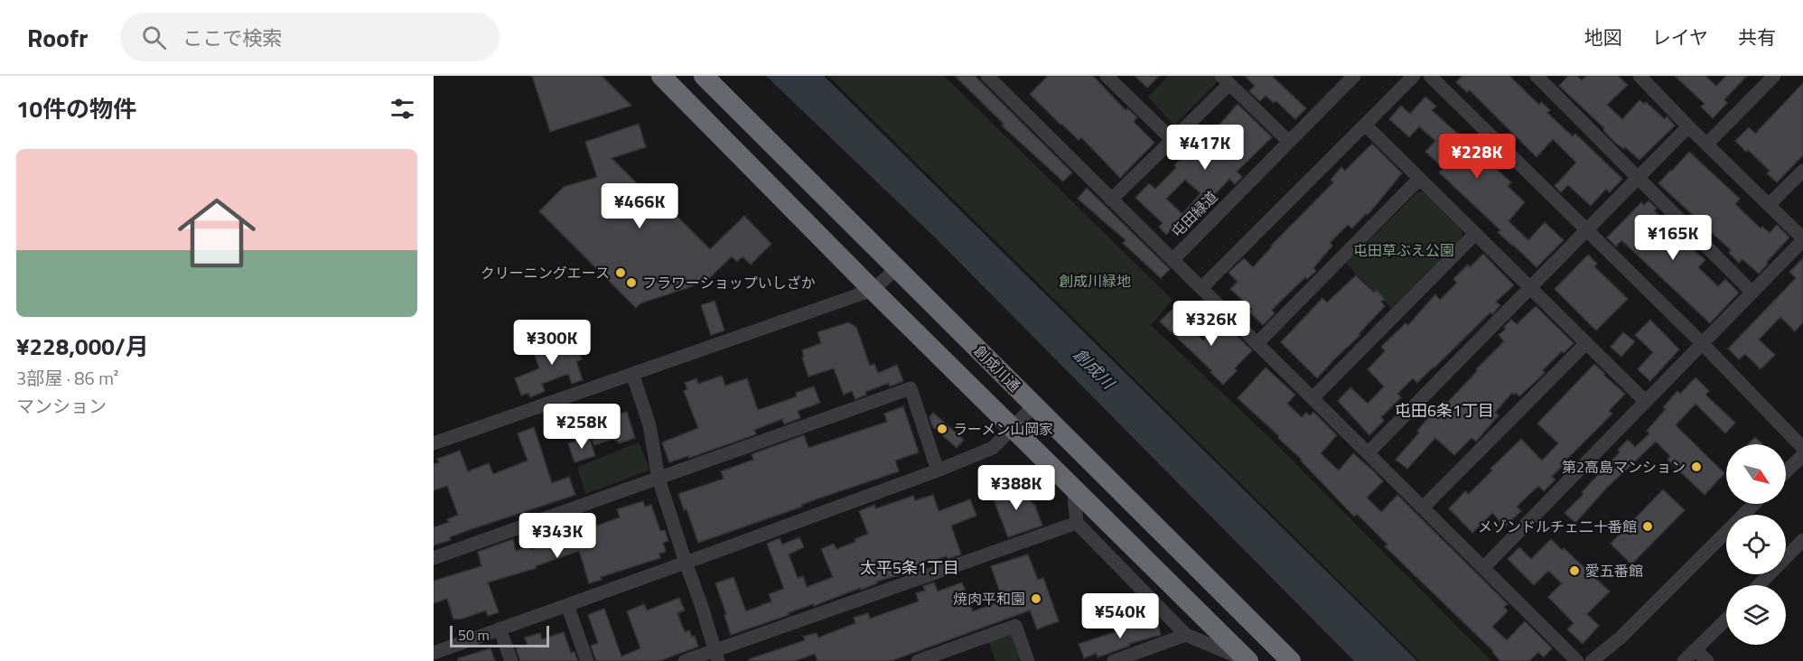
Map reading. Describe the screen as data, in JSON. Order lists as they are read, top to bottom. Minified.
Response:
{"streets":{"highway":["創成川通"],"street":["屯田緑道"]},"districts":["屯田6条1丁目","太平5条1丁目"],"water":["創成川"],"parks":["屯田草ぶえ公園","創成川緑地"],"places":["クリーニングエース","フラワーショップいしざか","ラーメン山岡家","第2高島マンション","メゾンドルチェ二十番館","愛五番館","焼肉平和園"],"scale_bar":"50 m","north":"bottom right","page":{"header":"Roofr","search":"ここで検索","nav":["地図","レイヤ","共有"],"heading":"10件の物件","price":["¥417K","¥228K","¥466K","¥165K","¥326K","¥300K","¥258K","¥388K","¥343K","¥540K"],"list":[{"name":"¥228,000/月","note":"3部屋 · 86 m² · マンション"}],"scale":"50 m"}}
